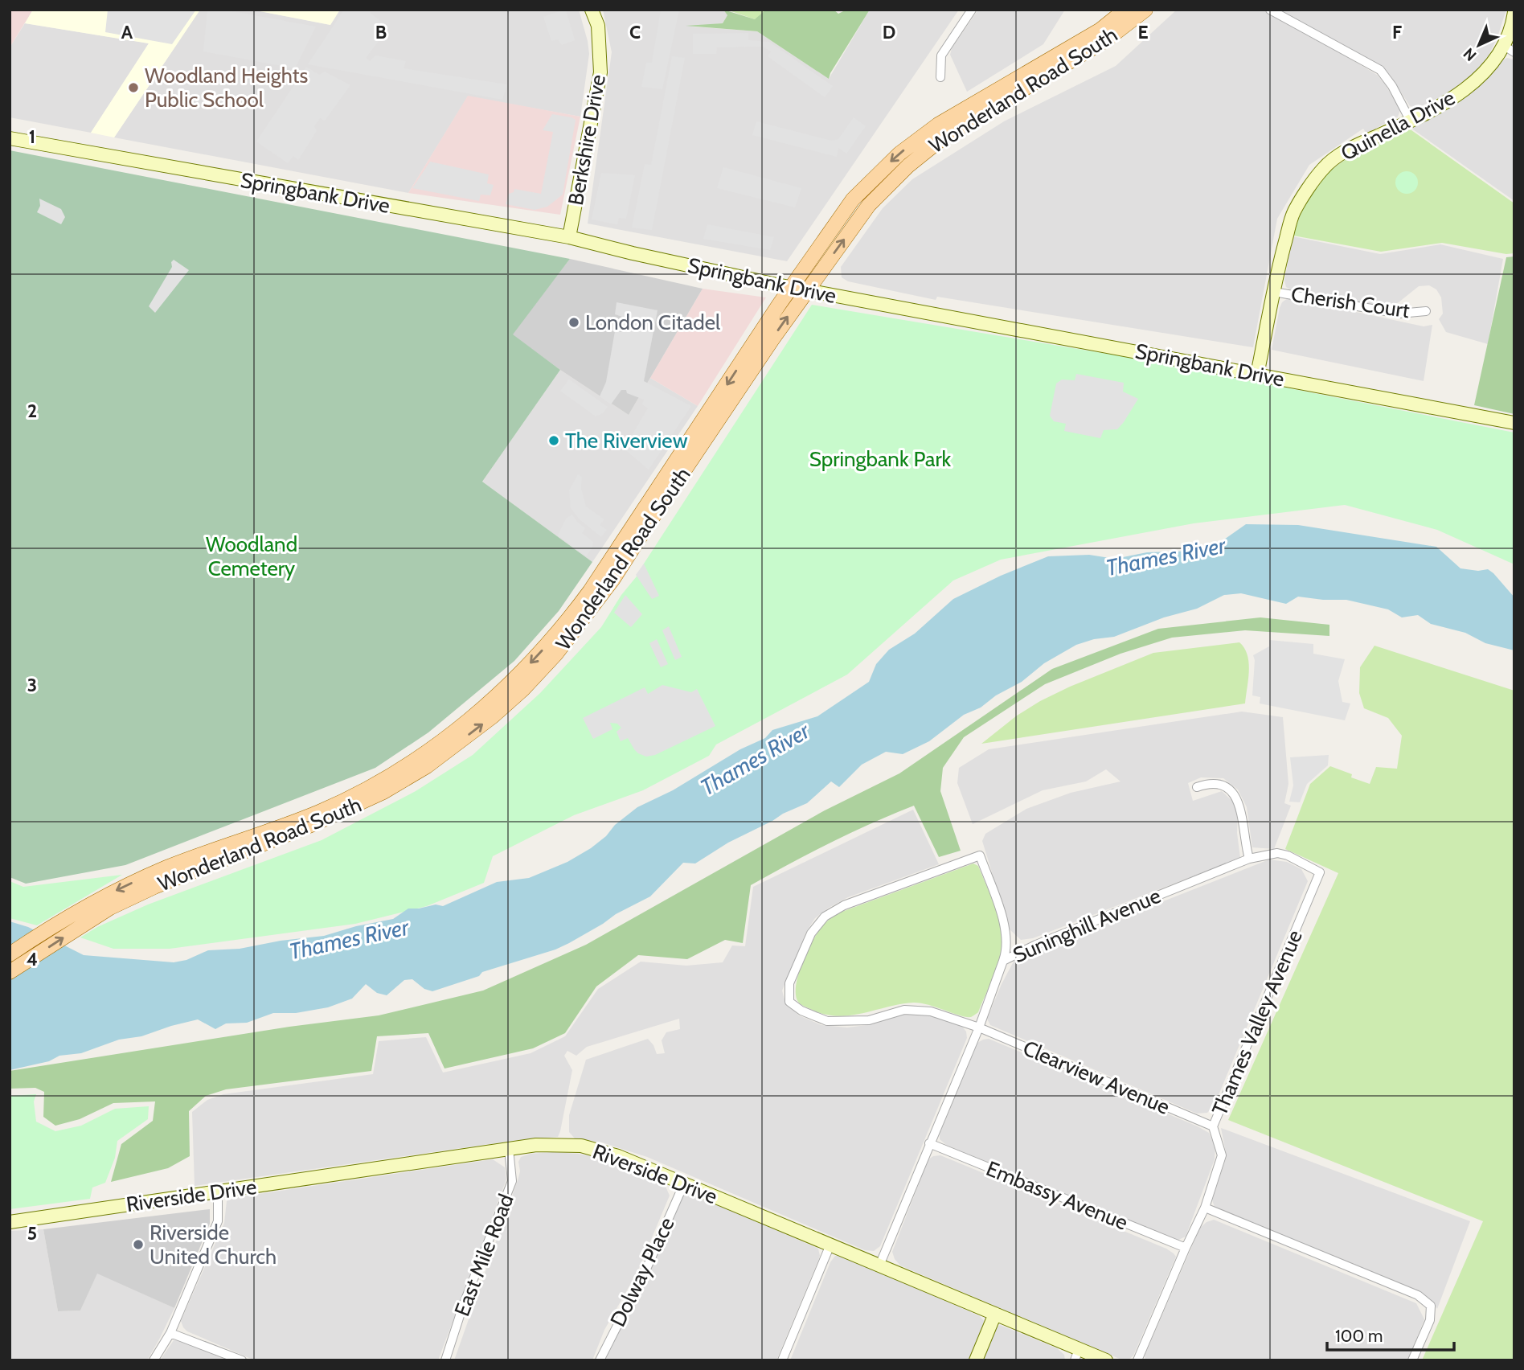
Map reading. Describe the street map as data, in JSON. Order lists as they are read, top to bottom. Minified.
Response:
{"streets":{"main road":["Wonderland Road South","Quinella Drive","Berkshire Drive","Springbank Drive","Riverside Drive"],"street":["Cherish Court","Suninghill Avenue","Thames Valley Avenue","Clearview Avenue","Embassy Avenue","East Mile Road","Dolway Place"]},"crossings":[["Wonderland Road South","Springbank Drive"],["Quinella Drive","Springbank Drive"],["Quinella Drive","Cherish Court"],["Berkshire Drive","Springbank Drive"],["Suninghill Avenue","Thames Valley Avenue"],["Suninghill Avenue","Clearview Avenue"],["Suninghill Avenue","Riverside Drive"],["Suninghill Avenue","Embassy Avenue"],["Thames Valley Avenue","Clearview Avenue"],["Thames Valley Avenue","Embassy Avenue"],["Riverside Drive","East Mile Road"],["Riverside Drive","Dolway Place"]],"water":["Thames River"],"parks":["Springbank Park","Woodland Cemetery"],"places":["Woodland Heights Public School","London Citadel","The Riverview","Riverside United Church"],"scale_bar":"100 m","north":"bottom left","grid":{"columns":["A","B","C","D","E","F"],"rows":["1","2","3","4","5"]}}
